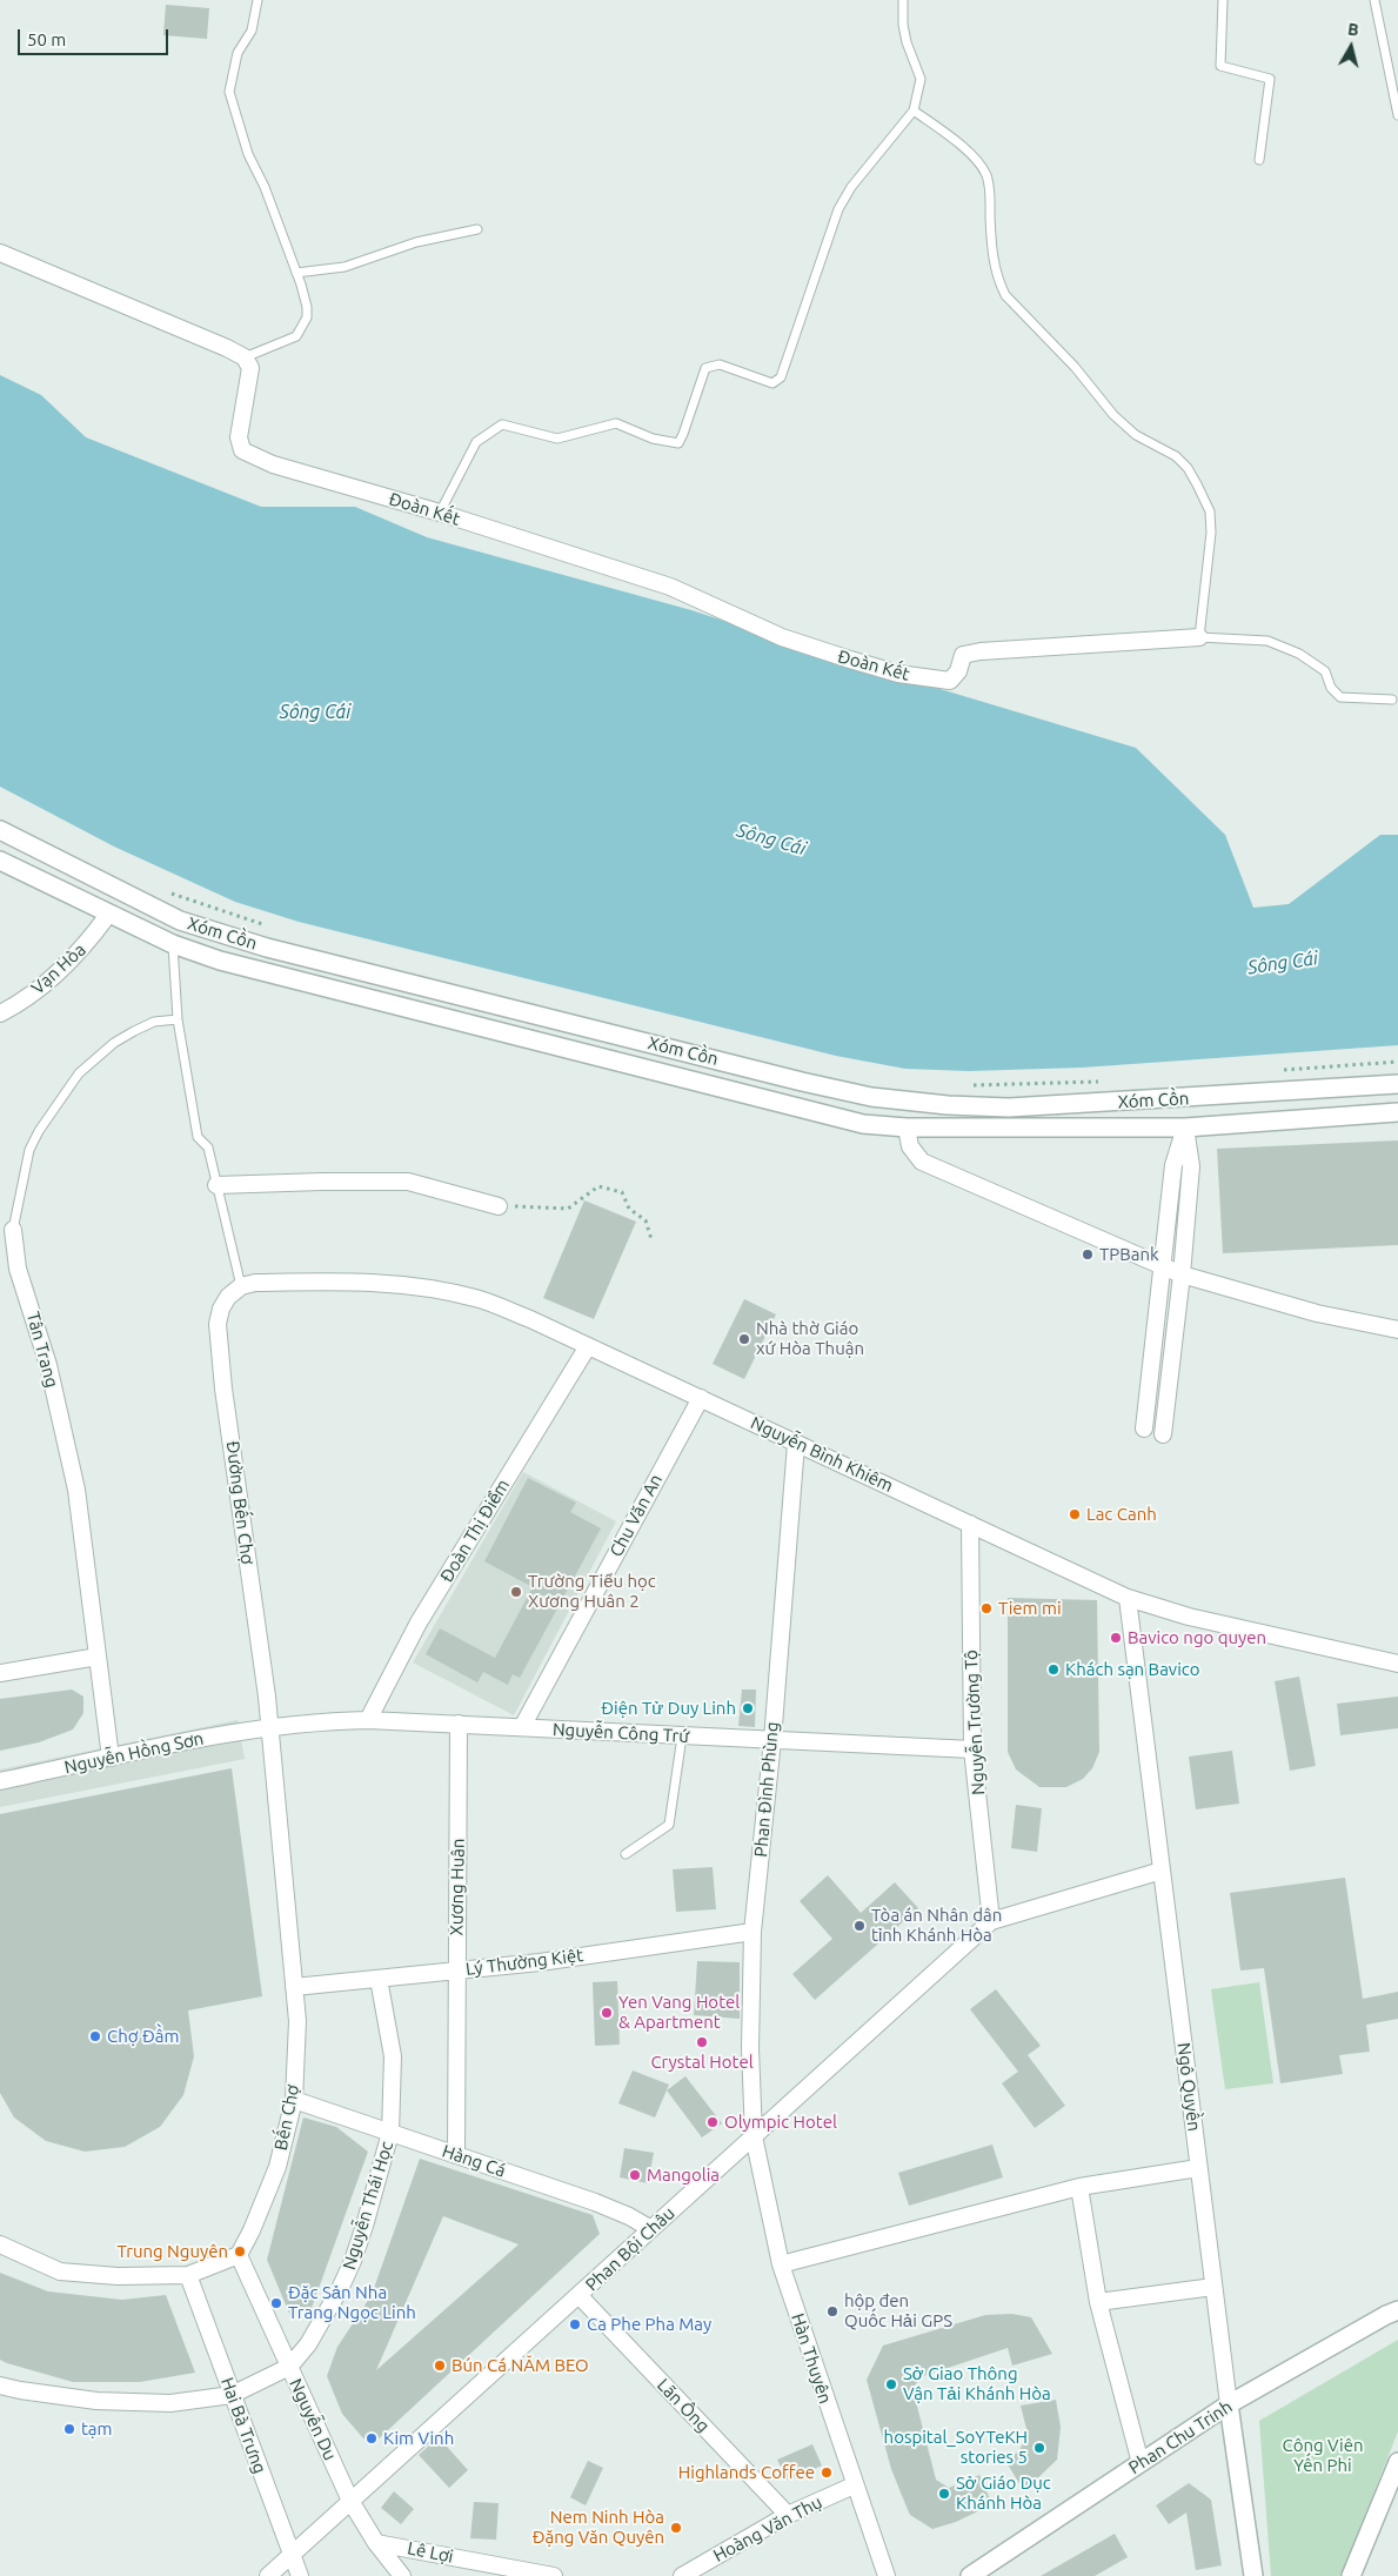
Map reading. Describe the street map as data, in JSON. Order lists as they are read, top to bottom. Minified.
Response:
{"streets":{"street":["Đoàn Kết","Xóm Cồn","Vạn Hòa","Tân Trang","Nguyễn Bình Khiêm","Đường Bến Chợ","Chu Văn An","Đoàn Thị Điểm","Nguyễn Trường Tộ","Nguyễn Công Trứ","Nguyễn Hồng Sơn","Phan Đình Phùng","Xương Huân","Lý Thường Kiệt","Ngô Quyền","Bến Chợ","Hàng Cá","Nguyễn Thái Học","Phan Bội Châu","Hàn Thuyên","Lãn Ông","Nguyễn Du","Hai Bà Trưng","Phan Chu Trinh","Hoàng Văn Thụ","Lê Lợi"]},"crossings":[["Xóm Cồn","Vạn Hòa"],["Tân Trang","Nguyễn Hồng Sơn"],["Nguyễn Bình Khiêm","Đường Bến Chợ"],["Nguyễn Bình Khiêm","Chu Văn An"],["Nguyễn Bình Khiêm","Đoàn Thị Điểm"],["Nguyễn Bình Khiêm","Nguyễn Trường Tộ"],["Nguyễn Bình Khiêm","Phan Đình Phùng"],["Nguyễn Bình Khiêm","Ngô Quyền"],["Đường Bến Chợ","Nguyễn Công Trứ"],["Đường Bến Chợ","Nguyễn Hồng Sơn"],["Đường Bến Chợ","Bến Chợ"],["Chu Văn An","Nguyễn Công Trứ"],["Đoàn Thị Điểm","Nguyễn Công Trứ"],["Nguyễn Trường Tộ","Nguyễn Công Trứ"],["Nguyễn Trường Tộ","Phan Bội Châu"],["Nguyễn Công Trứ","Nguyễn Hồng Sơn"],["Nguyễn Công Trứ","Phan Đình Phùng"],["Nguyễn Công Trứ","Xương Huân"],["Nguyễn Công Trứ","Bến Chợ"],["Nguyễn Hồng Sơn","Bến Chợ"],["Phan Đình Phùng","Lý Thường Kiệt"],["Phan Đình Phùng","Phan Bội Châu"],["Phan Đình Phùng","Hàn Thuyên"],["Xương Huân","Lý Thường Kiệt"],["Xương Huân","Hàng Cá"],["Lý Thường Kiệt","Bến Chợ"],["Lý Thường Kiệt","Nguyễn Thái Học"],["Ngô Quyền","Phan Chu Trinh"],["Bến Chợ","Hàng Cá"],["Bến Chợ","Nguyễn Du"],["Hàng Cá","Nguyễn Thái Học"],["Hàng Cá","Phan Bội Châu"],["Nguyễn Thái Học","Nguyễn Du"],["Nguyễn Thái Học","Hai Bà Trưng"],["Phan Bội Châu","Hàn Thuyên"],["Phan Bội Châu","Lãn Ông"],["Phan Bội Châu","Nguyễn Du"],["Phan Bội Châu","Hai Bà Trưng"],["Hàn Thuyên","Hoàng Văn Thụ"],["Lãn Ông","Hoàng Văn Thụ"],["Nguyễn Du","Lê Lợi"]],"water":["Sông Cái"],"parks":["Công Viên Yến Phi"],"places":["TPBank","Nhà thờ Giáo xứ Hòa Thuận","Lac Canh","Trường Tiểu học Xương Huân 2","Tiem mi","Bavico ngo quyen","Khách sạn Bavico","Điện Tử Duy Linh","Tòa án Nhân dân tỉnh Khánh Hòa","Yen Vang Hotel & Apartment","Chợ Đầm","Crystal Hotel","Olympic Hotel","Mangolia","Trung Nguyên","Đặc Sản Nha Trang Ngọc Linh","hộp đen Quốc Hải GPS","Ca Phe Pha May","Bún Cá NĂM BEO","Sở Giao Thông Vận Tải Khánh Hòa","tạm","Kim Vinh","hospital_SoYTeKH stories 5","Highlands Coffee","Sở Giáo Dục Khánh Hòa","Nem Ninh Hòa Đặng Văn Quyên"],"scale_bar":"50 m","north":"top"}
